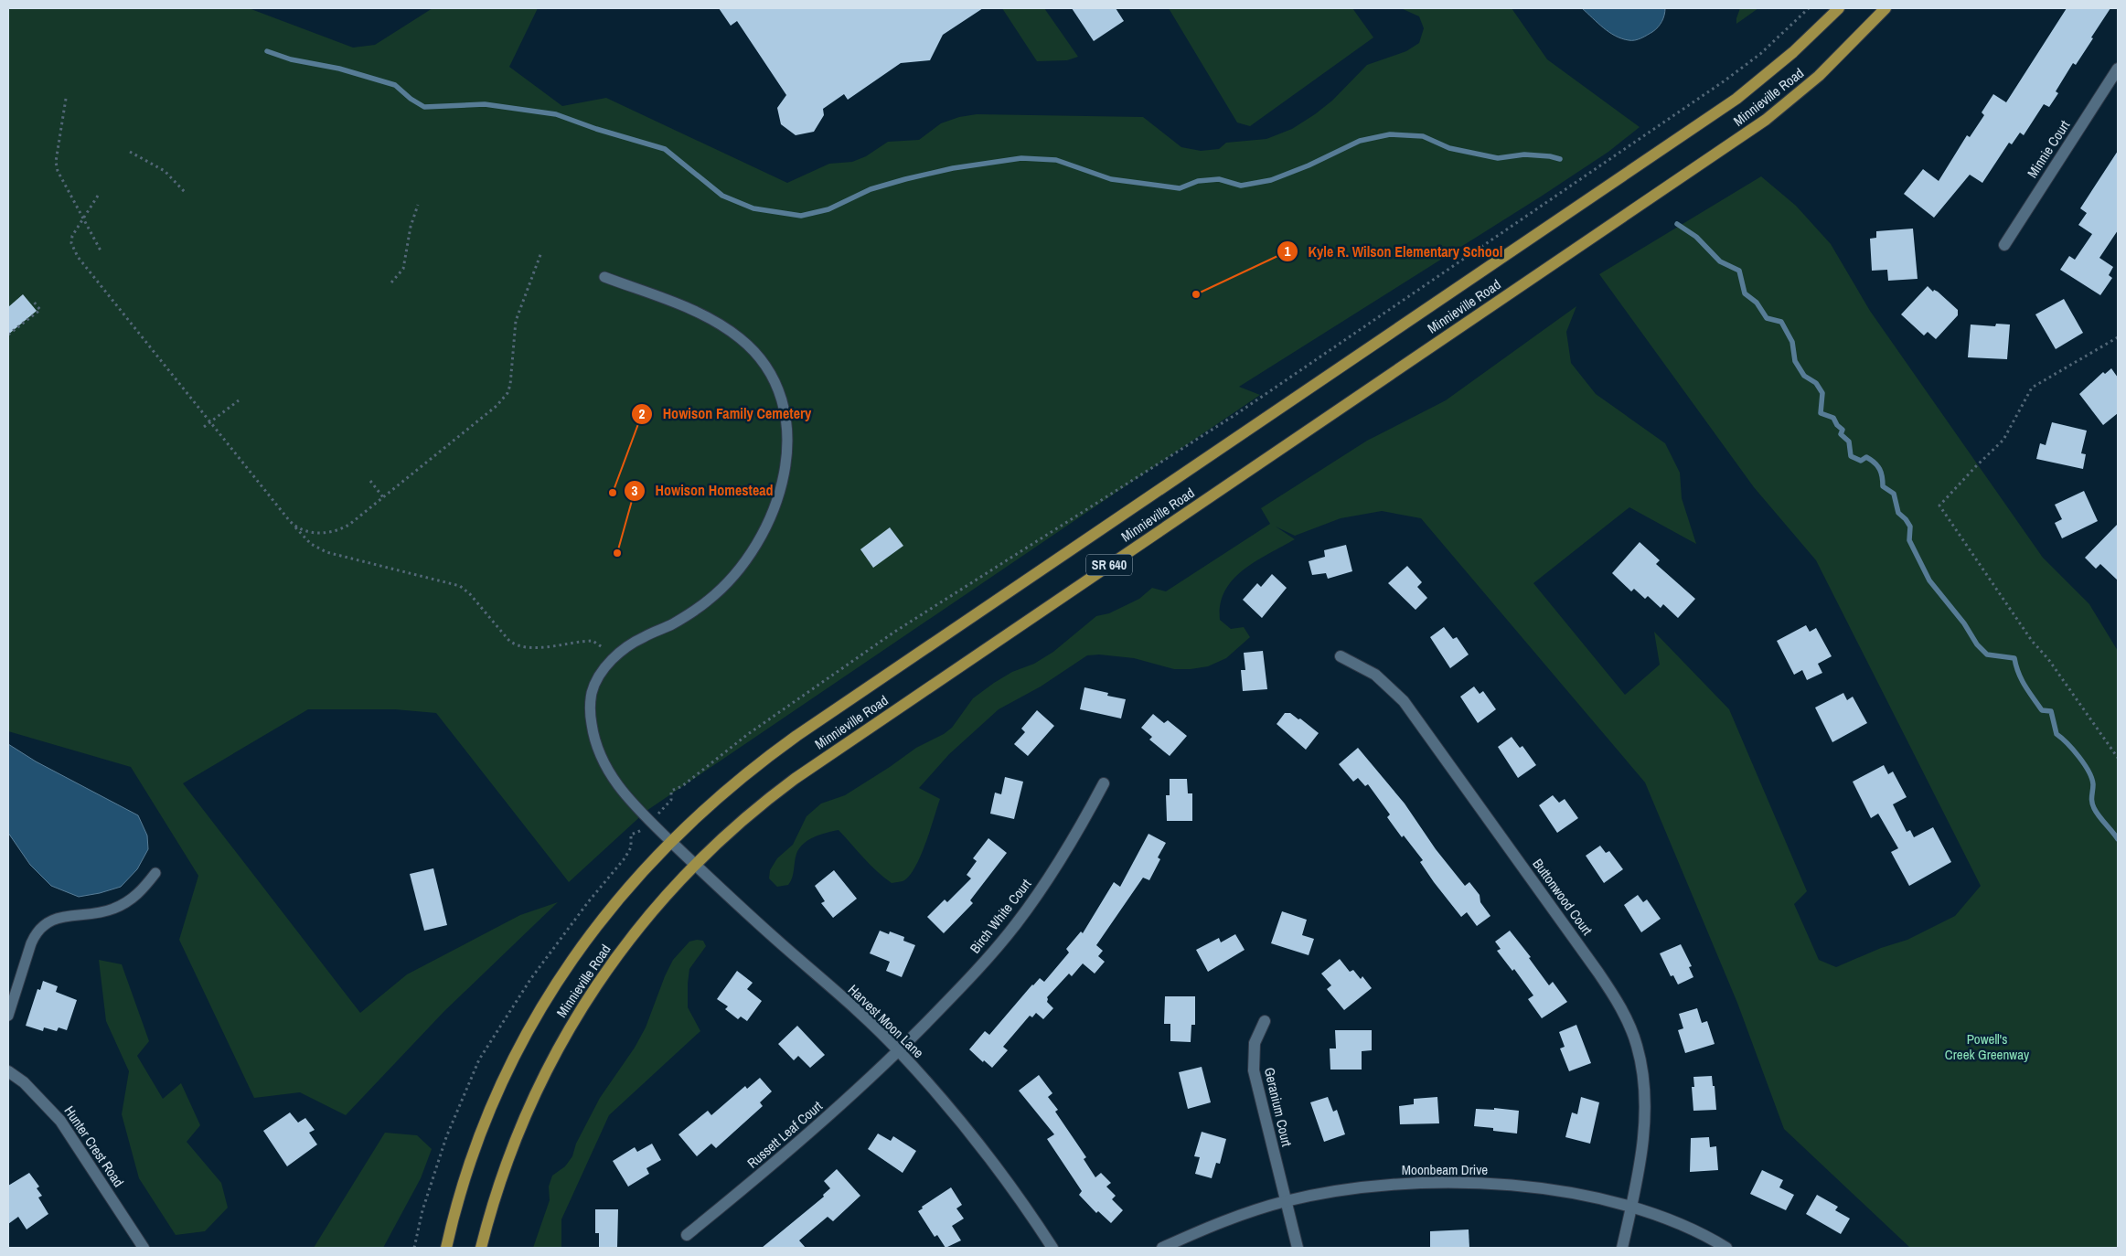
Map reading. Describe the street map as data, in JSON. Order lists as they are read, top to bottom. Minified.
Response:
{"streets":{"main road":["Minnieville Road","SR 640"],"street":["Minnie Court","Buttonwood Court","Birch White Court","Harvest Moon Lane","Geranium Court","Russett Leaf Court","Hunter Crest Road","Moonbeam Drive"]},"crossings":[["Minnieville Road","Harvest Moon Lane"],["Buttonwood Court","Moonbeam Drive"],["Birch White Court","Harvest Moon Lane"],["Birch White Court","Russett Leaf Court"],["Harvest Moon Lane","Russett Leaf Court"],["Geranium Court","Moonbeam Drive"]],"parks":["Powell's Creek Greenway"],"places":["Kyle R. Wilson Elementary School","Howison Family Cemetery","Howison Homestead"]}
